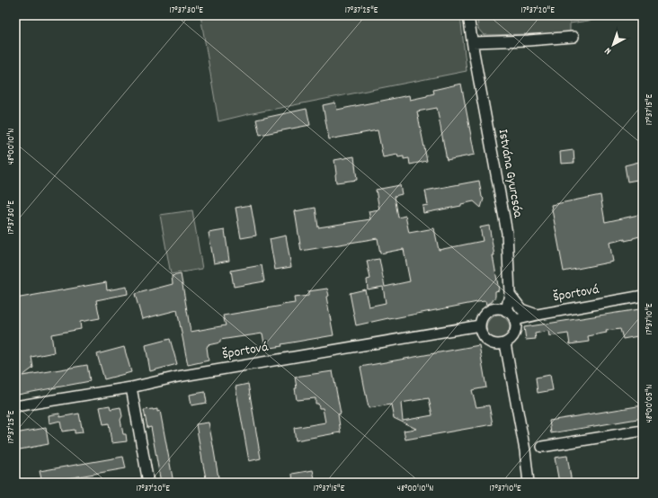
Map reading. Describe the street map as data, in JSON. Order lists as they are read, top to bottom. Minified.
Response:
{"streets":{"street":["Istvána Gyurcsóa","Športová"]},"crossings":[["Istvána Gyurcsóa","Športová"]],"north":"bottom left","coordinates":["17°37'30\"E","17°37'25\"E","17°37'20\"E","17°37'15\"E","48°00'10\"N","17°37'10\"E","48°00'05\"N"]}
